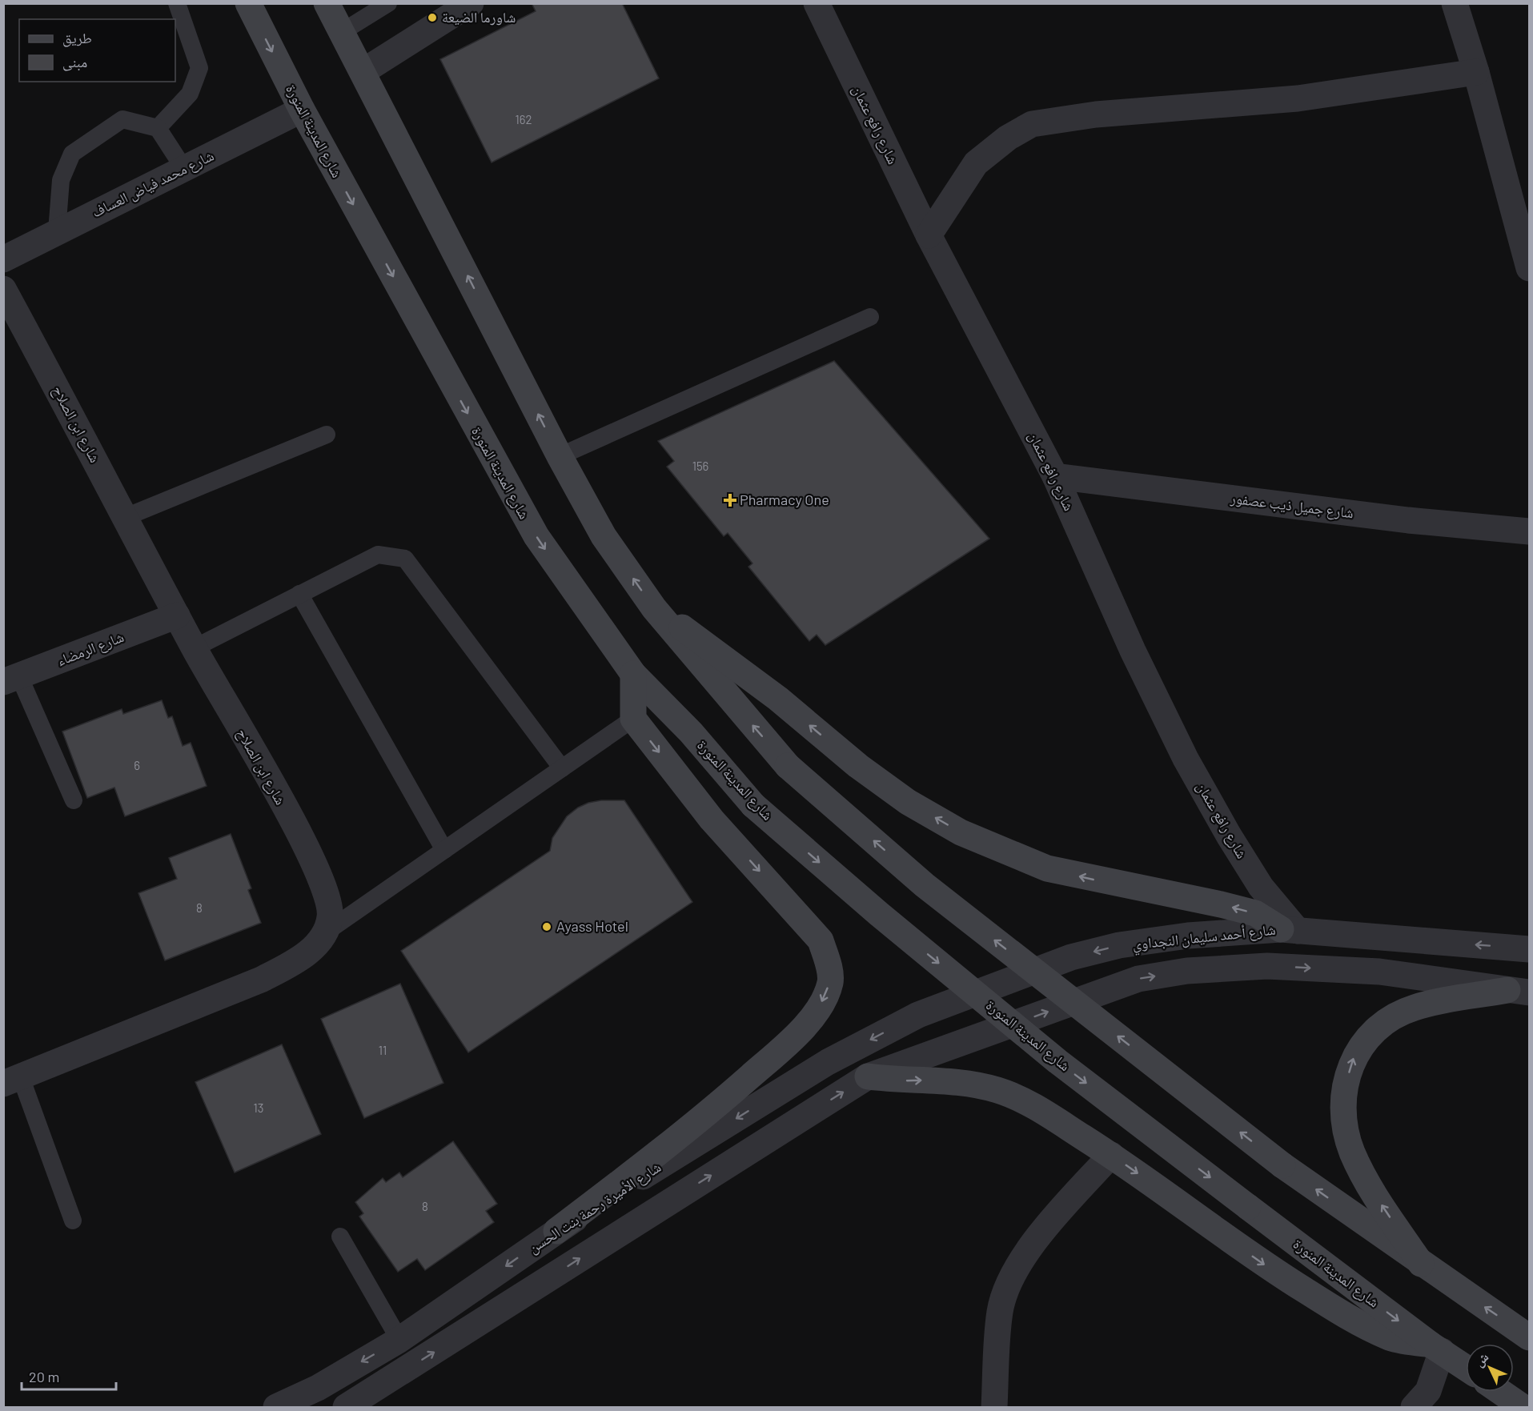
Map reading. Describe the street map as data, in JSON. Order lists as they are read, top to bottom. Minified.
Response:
{"streets":{"main road":["شارع المدينة المنورة"],"street":["شارع رافع عثمان","شارع محمد فياض العساف","شارع ابن الصلاح","شارع جميل ذيب عصفور","شارع الرمضاء","شارع أحمد سليمان النجداوي","شارع الأميرة رحمة بنت الحسن"]},"crossings":[["شارع رافع عثمان","شارع جميل ذيب عصفور"],["شارع رافع عثمان","شارع أحمد سليمان النجداوي"],["شارع المدينة المنورة","شارع محمد فياض العساف"],["شارع ابن الصلاح","شارع الرمضاء"],["شارع أحمد سليمان النجداوي","شارع الأميرة رحمة بنت الحسن"]],"places":{"other":["شاورما الضيعة","Ayass Hotel"],"health":["Pharmacy One"]},"house_numbers":["162","156","6","8","11","13","8"],"legend":["طريق","مبنى"],"scale_bar":"20 m","north":"top left"}
